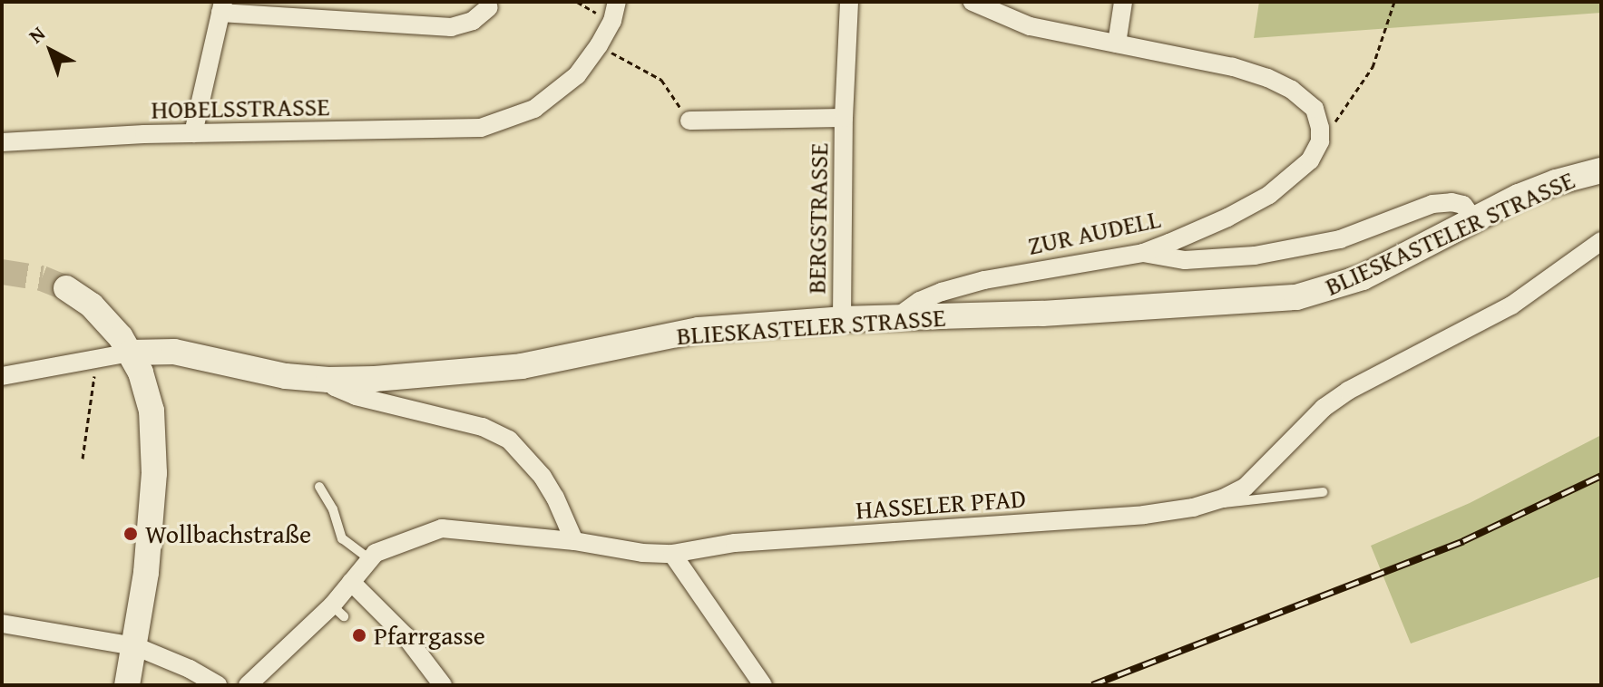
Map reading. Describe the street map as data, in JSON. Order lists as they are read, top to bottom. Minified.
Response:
{"streets":{"main road":["BLIESKASTELER STRASSE"],"street":["HOBELSSTRASSE","BERGSTRASSE","ZUR AUDELL","HASSELER PFAD"]},"crossings":[["BERGSTRASSE","BLIESKASTELER STRASSE"],["ZUR AUDELL","BLIESKASTELER STRASSE"]],"places":["Wollbachstraße","Pfarrgasse"],"north":"top left"}
